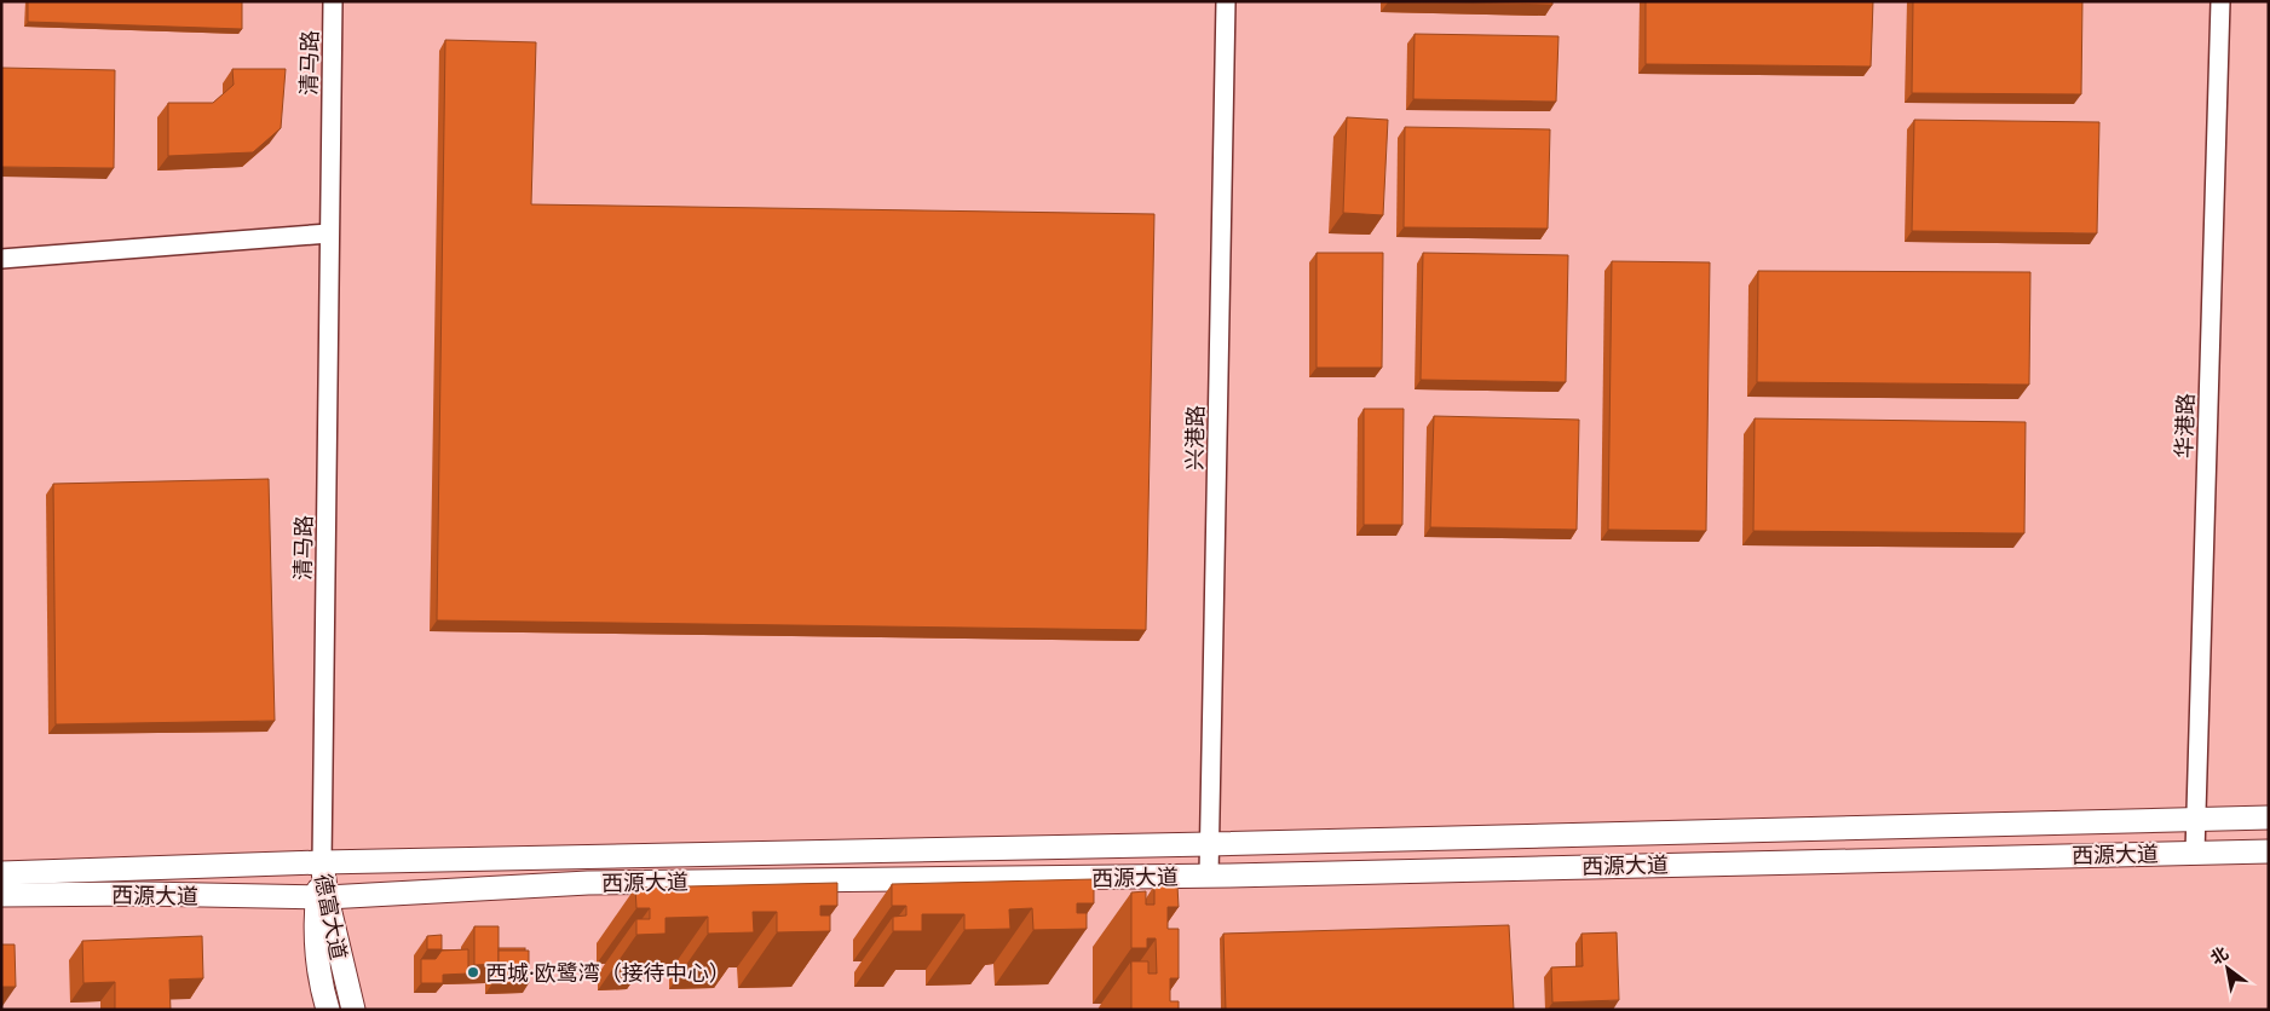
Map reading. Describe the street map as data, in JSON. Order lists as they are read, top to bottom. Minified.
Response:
{"streets":{"main road":["西源大道","德富大道"],"street":["清马路","华港路","兴港路"]},"crossings":[["清马路","西源大道"],["清马路","德富大道"],["华港路","西源大道"],["兴港路","西源大道"],["西源大道","德富大道"]],"places":["西城·欧鹭湾（接待中心）"],"north":"top left"}
